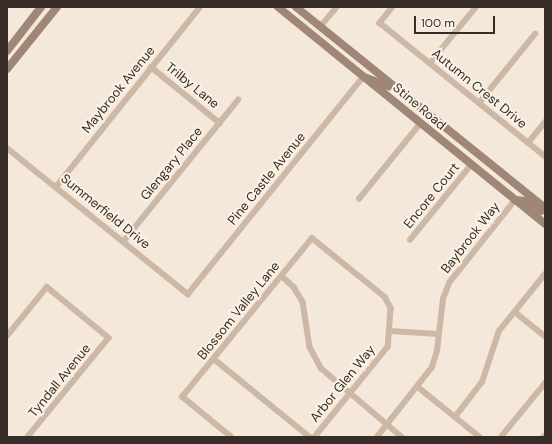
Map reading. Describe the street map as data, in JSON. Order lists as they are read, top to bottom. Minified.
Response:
{"streets":{"main road":["Stine Road"],"street":["Trilby Lane","Autumn Crest Drive","Maybrook Avenue","Glengary Place","Pine Castle Avenue","Encore Court","Summerfield Drive","Baybrook Way","Blossom Valley Lane","Tyndall Avenue","Arbor Glen Way"]},"crossings":[["Trilby Lane","Maybrook Avenue"],["Trilby Lane","Glengary Place"],["Maybrook Avenue","Summerfield Drive"],["Stine Road","Pine Castle Avenue"],["Stine Road","Encore Court"],["Stine Road","Baybrook Way"],["Glengary Place","Summerfield Drive"],["Pine Castle Avenue","Summerfield Drive"],["Blossom Valley Lane","Arbor Glen Way"]],"scale_bar":"100 m"}
